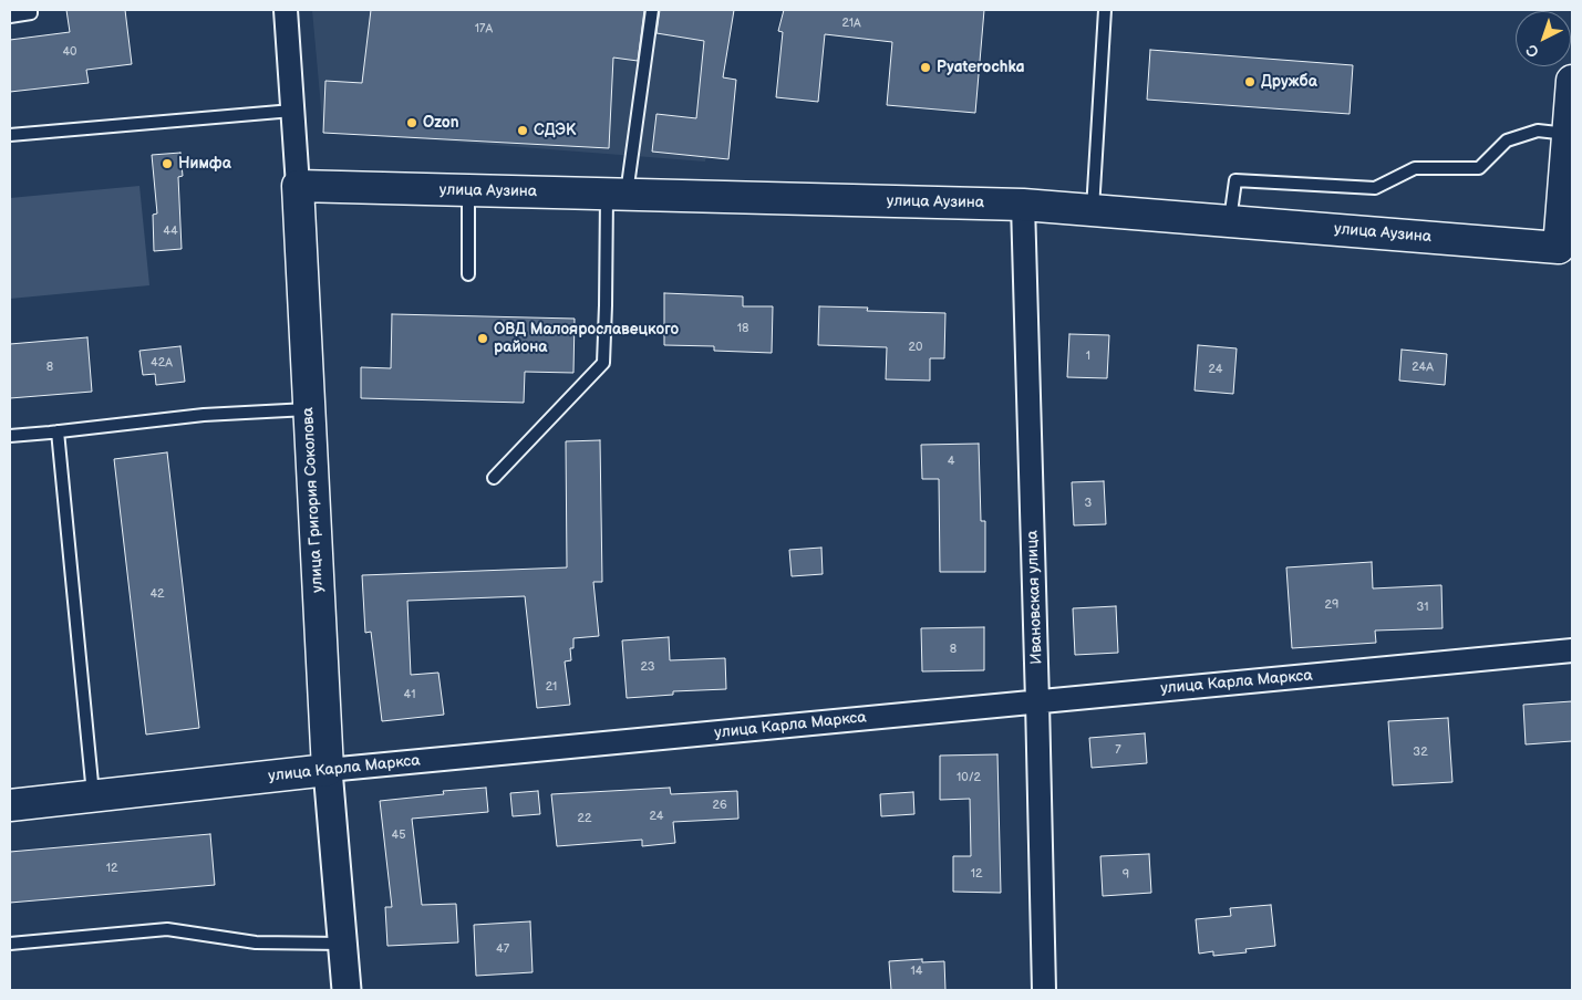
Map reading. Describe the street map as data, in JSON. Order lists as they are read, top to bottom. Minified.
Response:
{"streets":{"main road":["улица Аузина","улица Григория Соколова","улица Карла Маркса"],"street":["Ивановская улица"]},"crossings":[["улица Аузина","улица Григория Соколова"],["улица Аузина","Ивановская улица"],["улица Григория Соколова","улица Карла Маркса"],["Ивановская улица","улица Карла Маркса"]],"places":["Pyaterochka","Дружба","Ozon","СДЭК","Нимфа","ОВД Малоярославецкого района"],"house_numbers":["21А","17А","40","44","18","20","1","42А","8","24А","24","4","3","42","29","31","8","23","21","41","7","32","10/2","26","24","22","45","12","12","9","47","14"],"north":"bottom left"}
